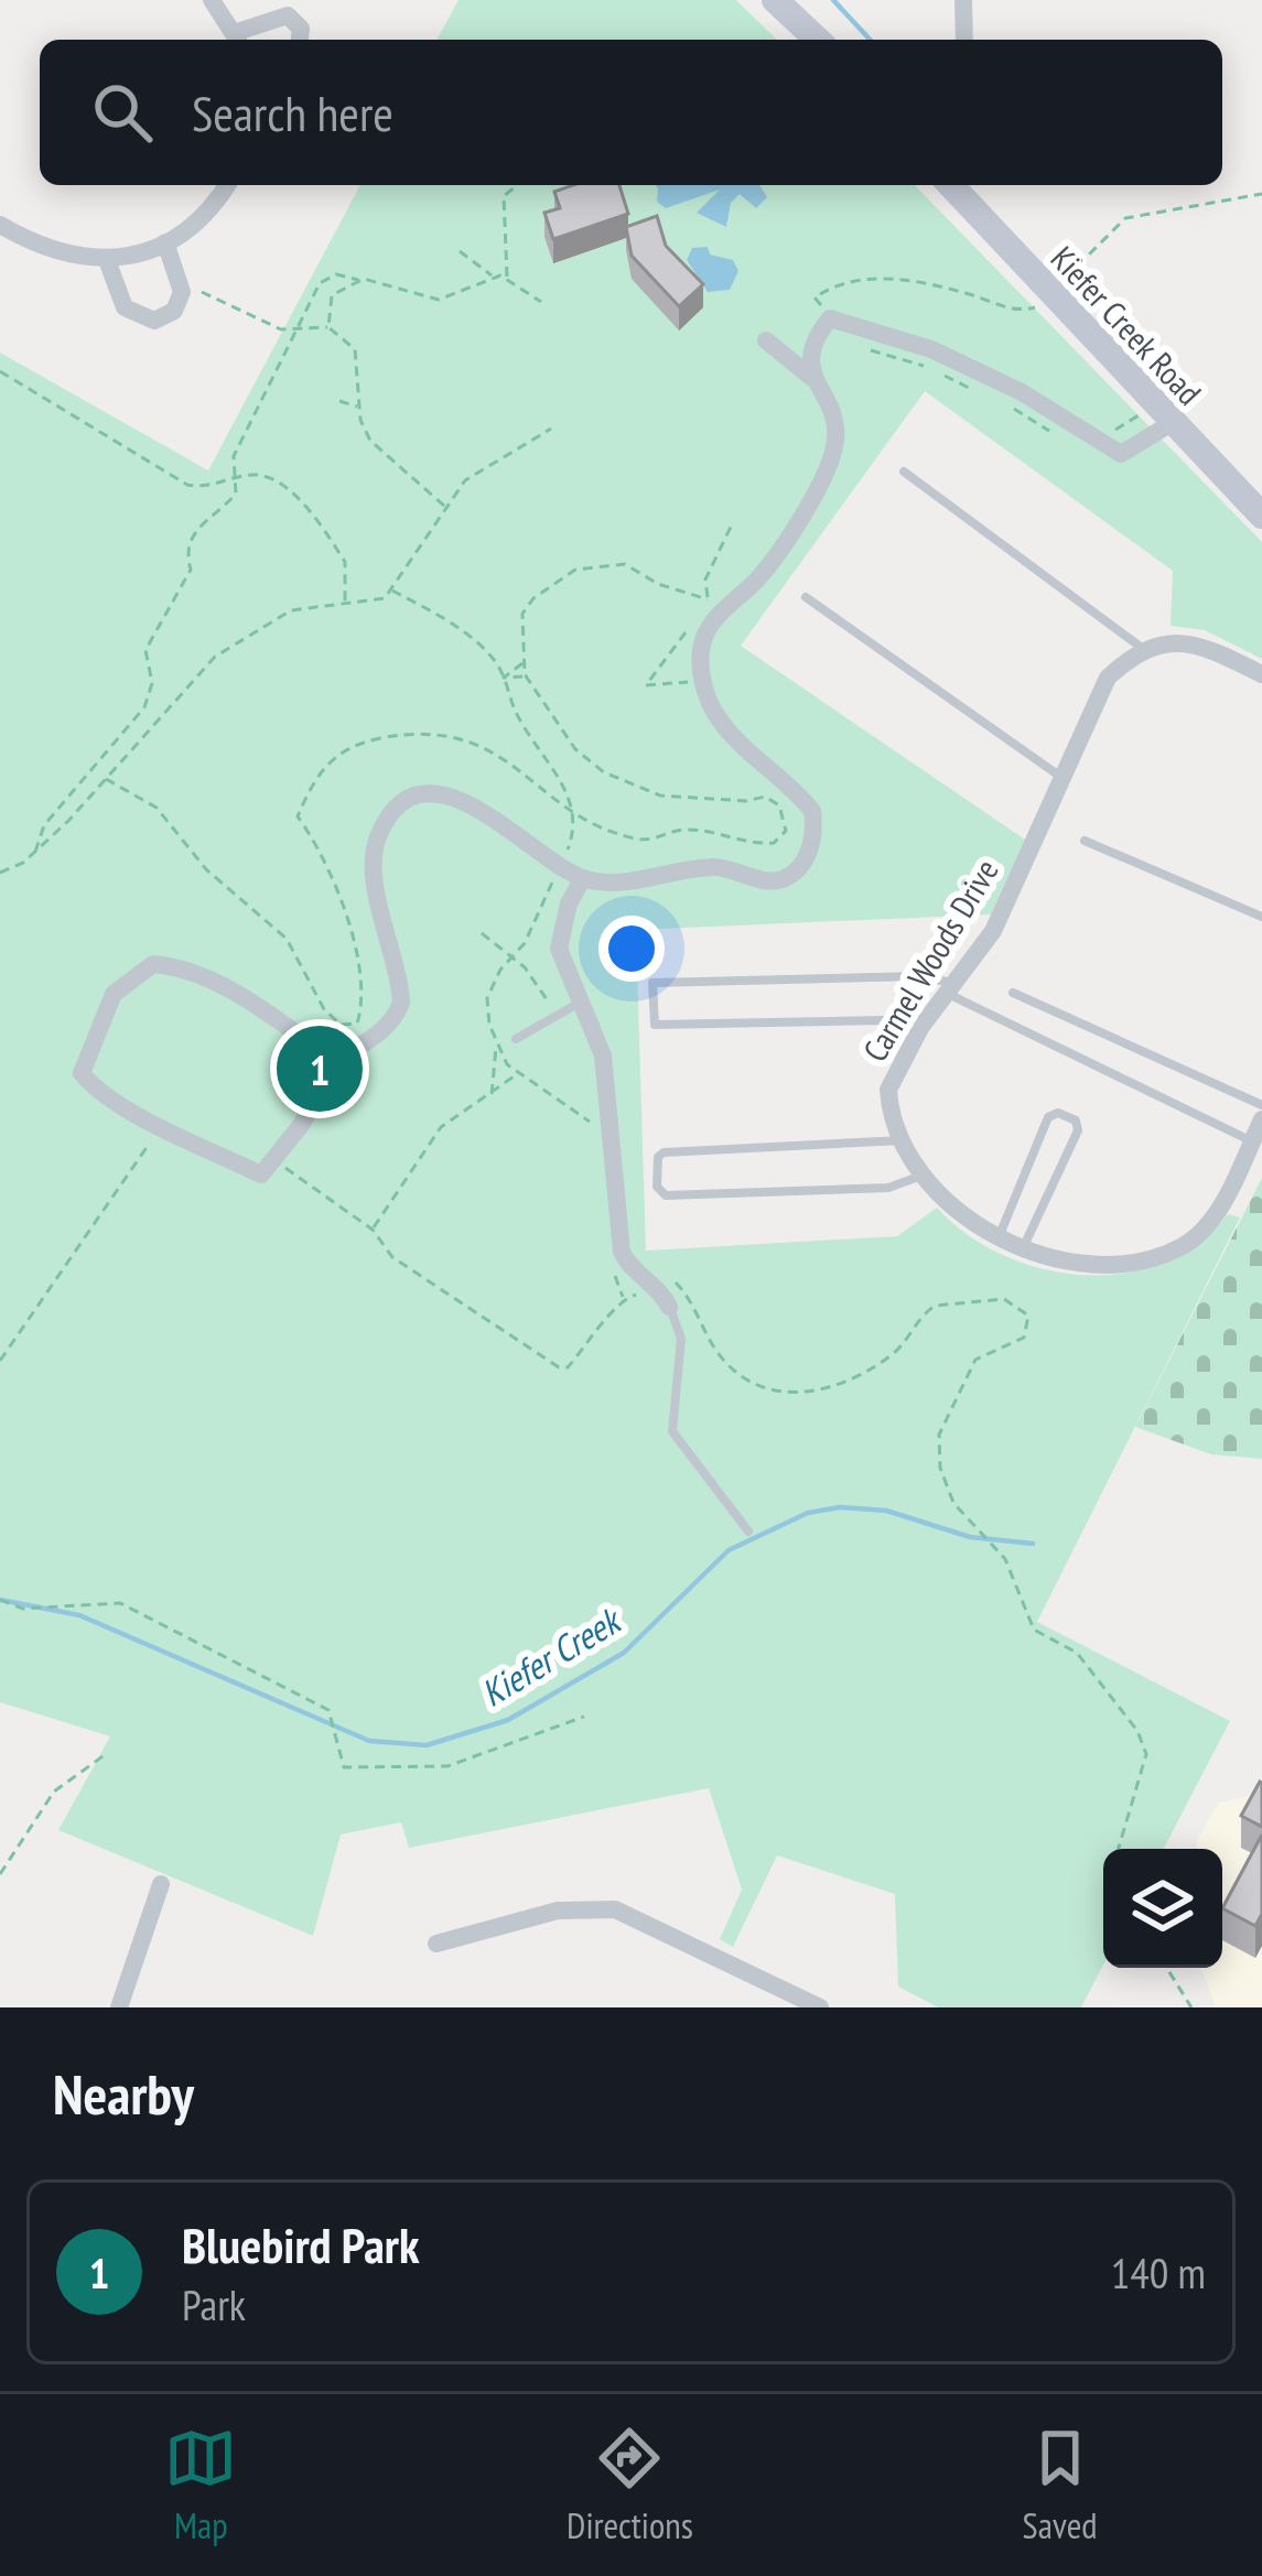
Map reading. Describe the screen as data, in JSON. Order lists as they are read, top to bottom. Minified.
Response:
{"streets":{"street":["Kiefer Creek Road","Carmel Woods Drive"]},"water":["Kiefer Creek"],"page":{"search":"Search here","pins":"1","heading":"Nearby","list":[{"mark":"1","name":"Bluebird Park","note":"Park","value":"140 m"}],"nav":["Map","Directions","Saved"]}}
